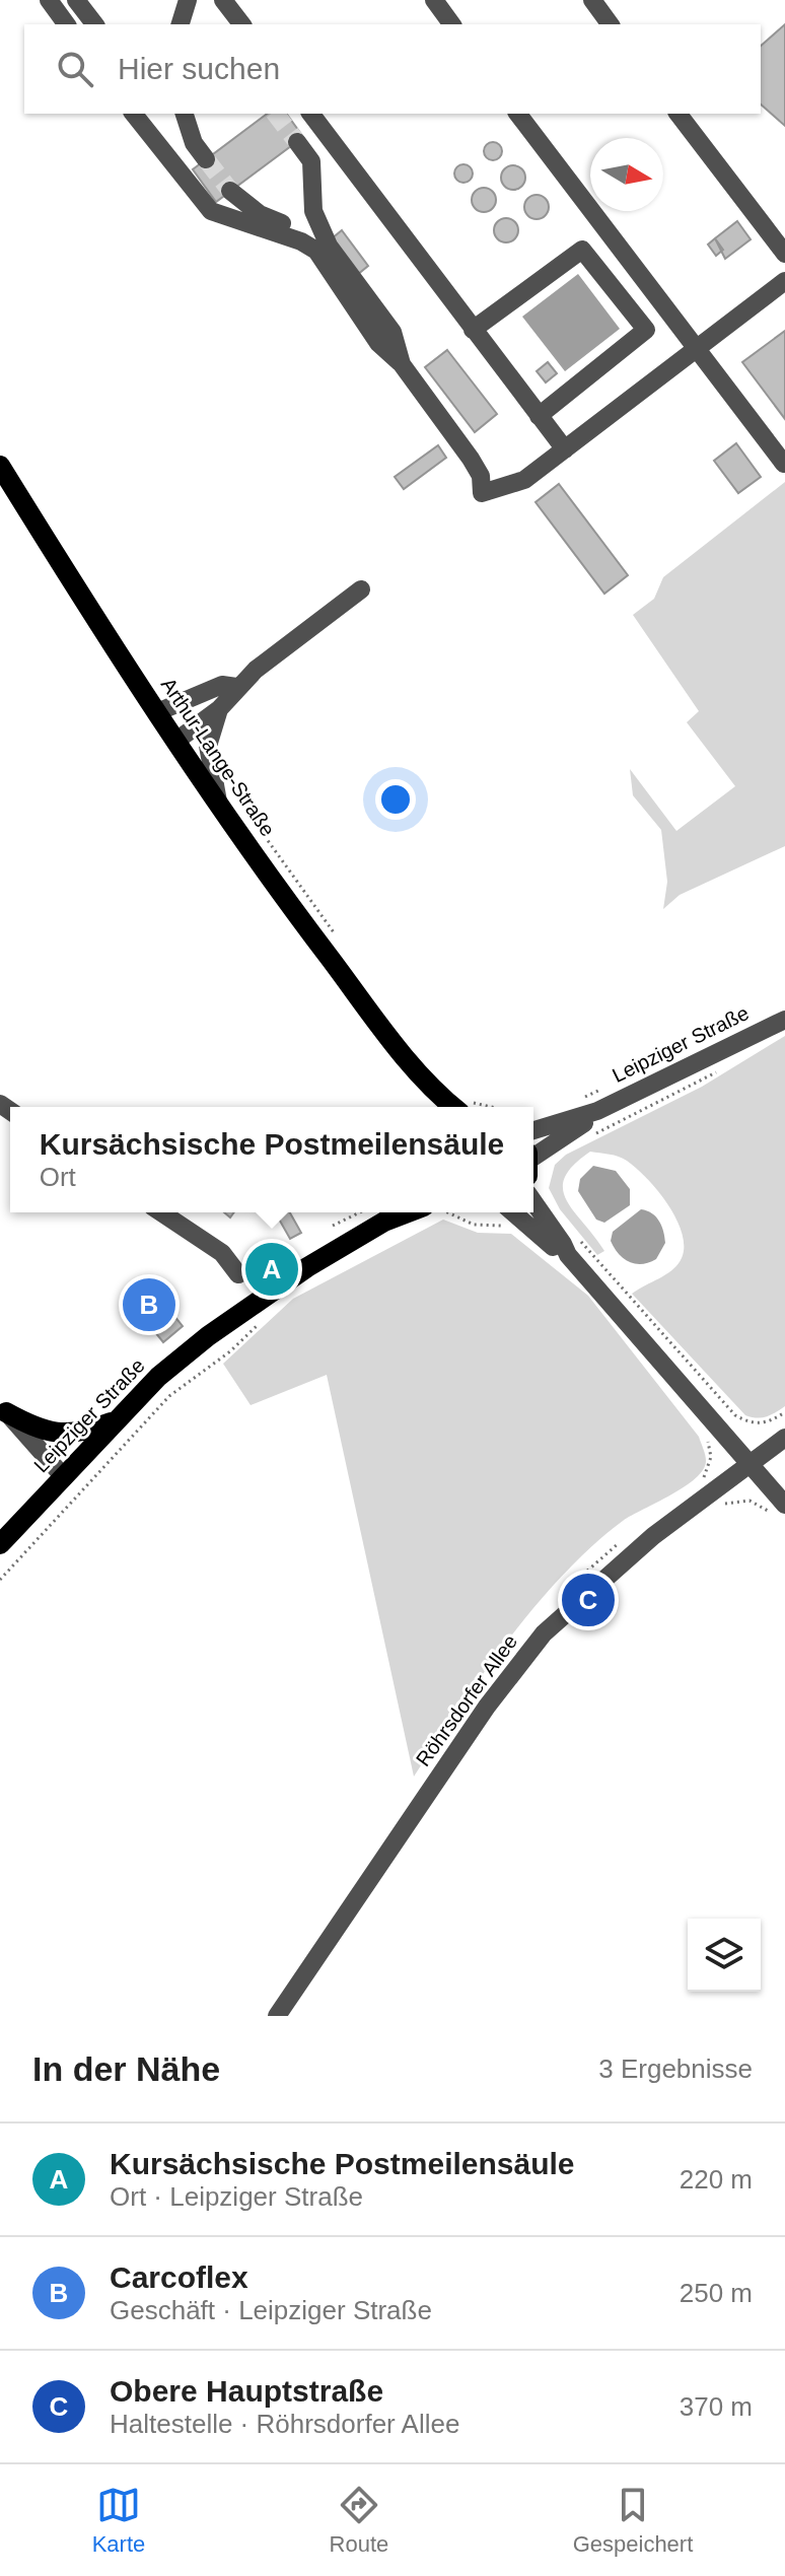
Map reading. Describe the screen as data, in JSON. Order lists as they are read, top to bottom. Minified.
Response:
{"streets":{"main road":["Arthur-Lange-Straße","Leipziger Straße"],"street":["Röhrsdorfer Allee"]},"north":"right","page":{"search":"Hier suchen","popup":["Kursächsische Postmeilensäule","Ort"],"pins":["A","B","C"],"heading":["In der Nähe","3 Ergebnisse"],"list":[{"mark":"A","name":"Kursächsische Postmeilensäule","note":"Ort · Leipziger Straße","value":"220 m"},{"mark":"B","name":"Carcoflex","note":"Geschäft · Leipziger Straße","value":"250 m"},{"mark":"C","name":"Obere Hauptstraße","note":"Haltestelle · Röhrsdorfer Allee","value":"370 m"}],"nav":["Karte","Route","Gespeichert"]}}
